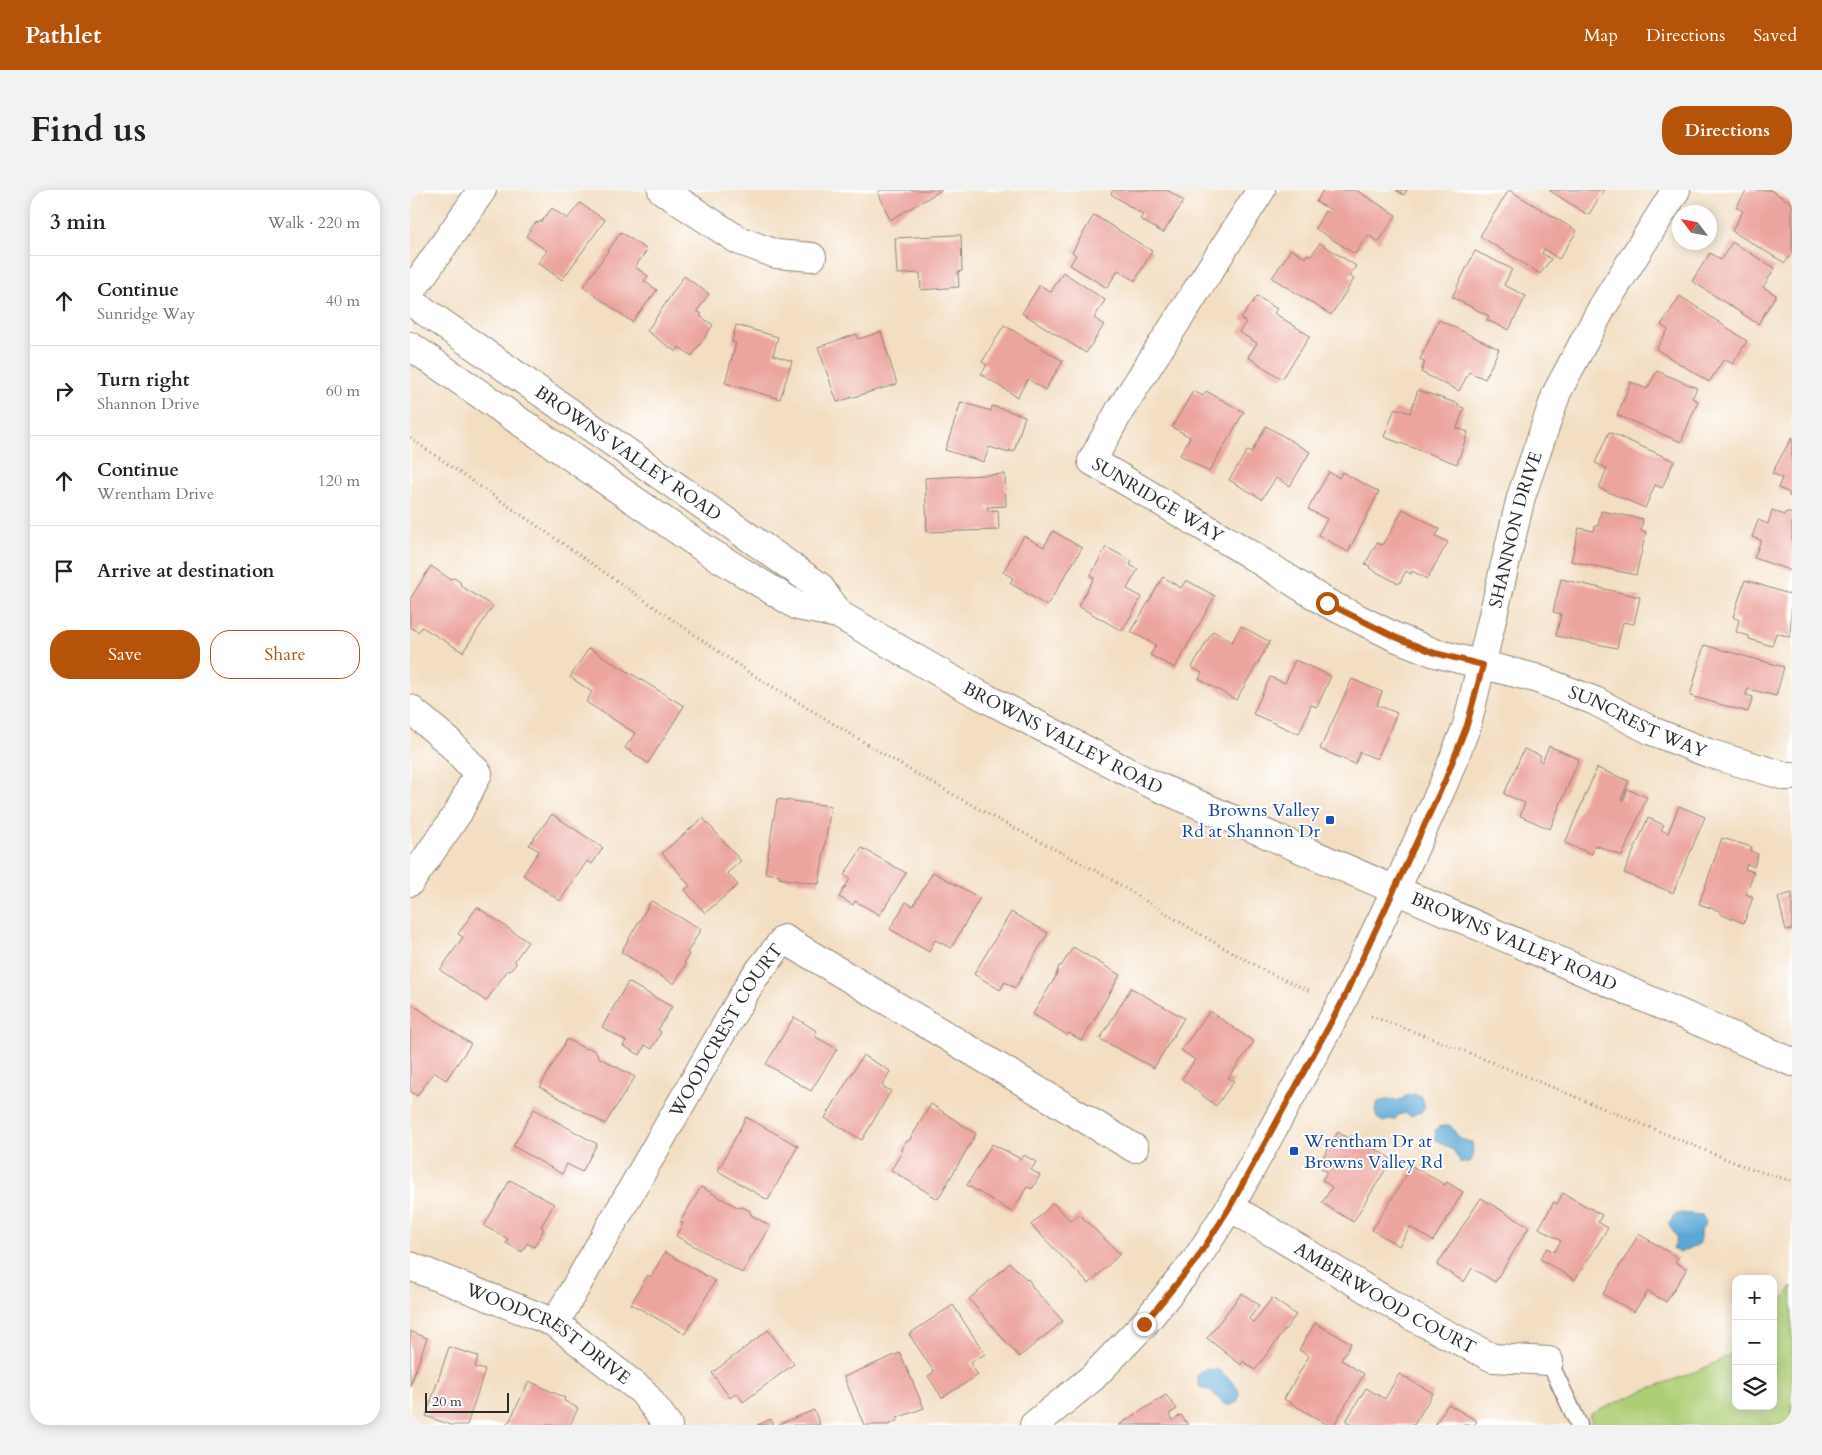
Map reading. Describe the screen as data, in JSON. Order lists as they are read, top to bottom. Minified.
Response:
{"streets":{"street":["BROWNS VALLEY ROAD","SUNRIDGE WAY","SHANNON DRIVE","SUNCREST WAY","WOODCREST COURT","AMBERWOOD COURT","WOODCREST DRIVE"]},"crossings":[["BROWNS VALLEY ROAD","SHANNON DRIVE"],["SUNRIDGE WAY","SHANNON DRIVE"],["SUNRIDGE WAY","SUNCREST WAY"],["SHANNON DRIVE","SUNCREST WAY"],["SHANNON DRIVE","AMBERWOOD COURT"],["WOODCREST COURT","WOODCREST DRIVE"]],"places":{"transit":["Browns Valley Rd at Shannon Dr","Wrentham Dr at Browns Valley Rd"]},"scale_bar":"20 m","north":"top left","page":{"header":"Pathlet","nav":["Map","Directions","Saved"],"title":"Find us","buttons":["Directions",["Save","Share"]],"heading":["3 min","Walk · 220 m"],"list":[["Continue","Sunridge Way","40 m"],["Turn right","Shannon Drive","60 m"],["Continue","Wrentham Drive","120 m"],"Arrive at destination"],"map_buttons":["+","−"],"scale":"20 m"}}
